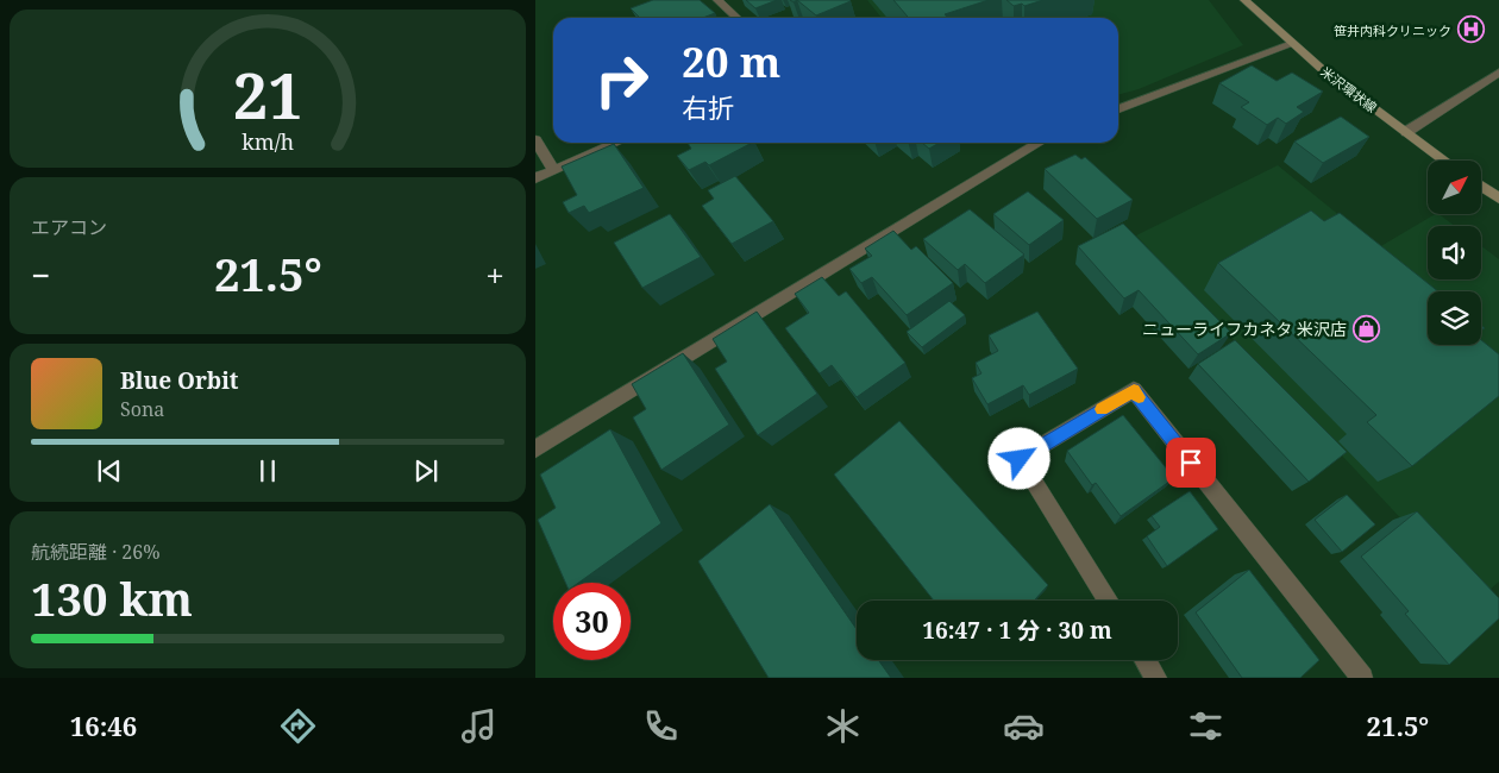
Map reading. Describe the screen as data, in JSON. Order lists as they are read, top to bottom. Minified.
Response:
{"streets":{"main road":["米沢環状線"]},"places":{"hospital":["笹井内科クリニック"],"shop":["ニューライフカネタ 米沢店"]},"north":"top right","page":{"turn":["20 m","右折"],"tile":["エアコン",["航続距離 · 26%","130 km"]],"heat":["−","21.5°","+"],"song":["Blue Orbit","Sona"],"limit":"30","trip":"16:47 · 1 分 · 30 m","tabs":["16:46","21.5°"],"gauge":["21","km/h"]}}
